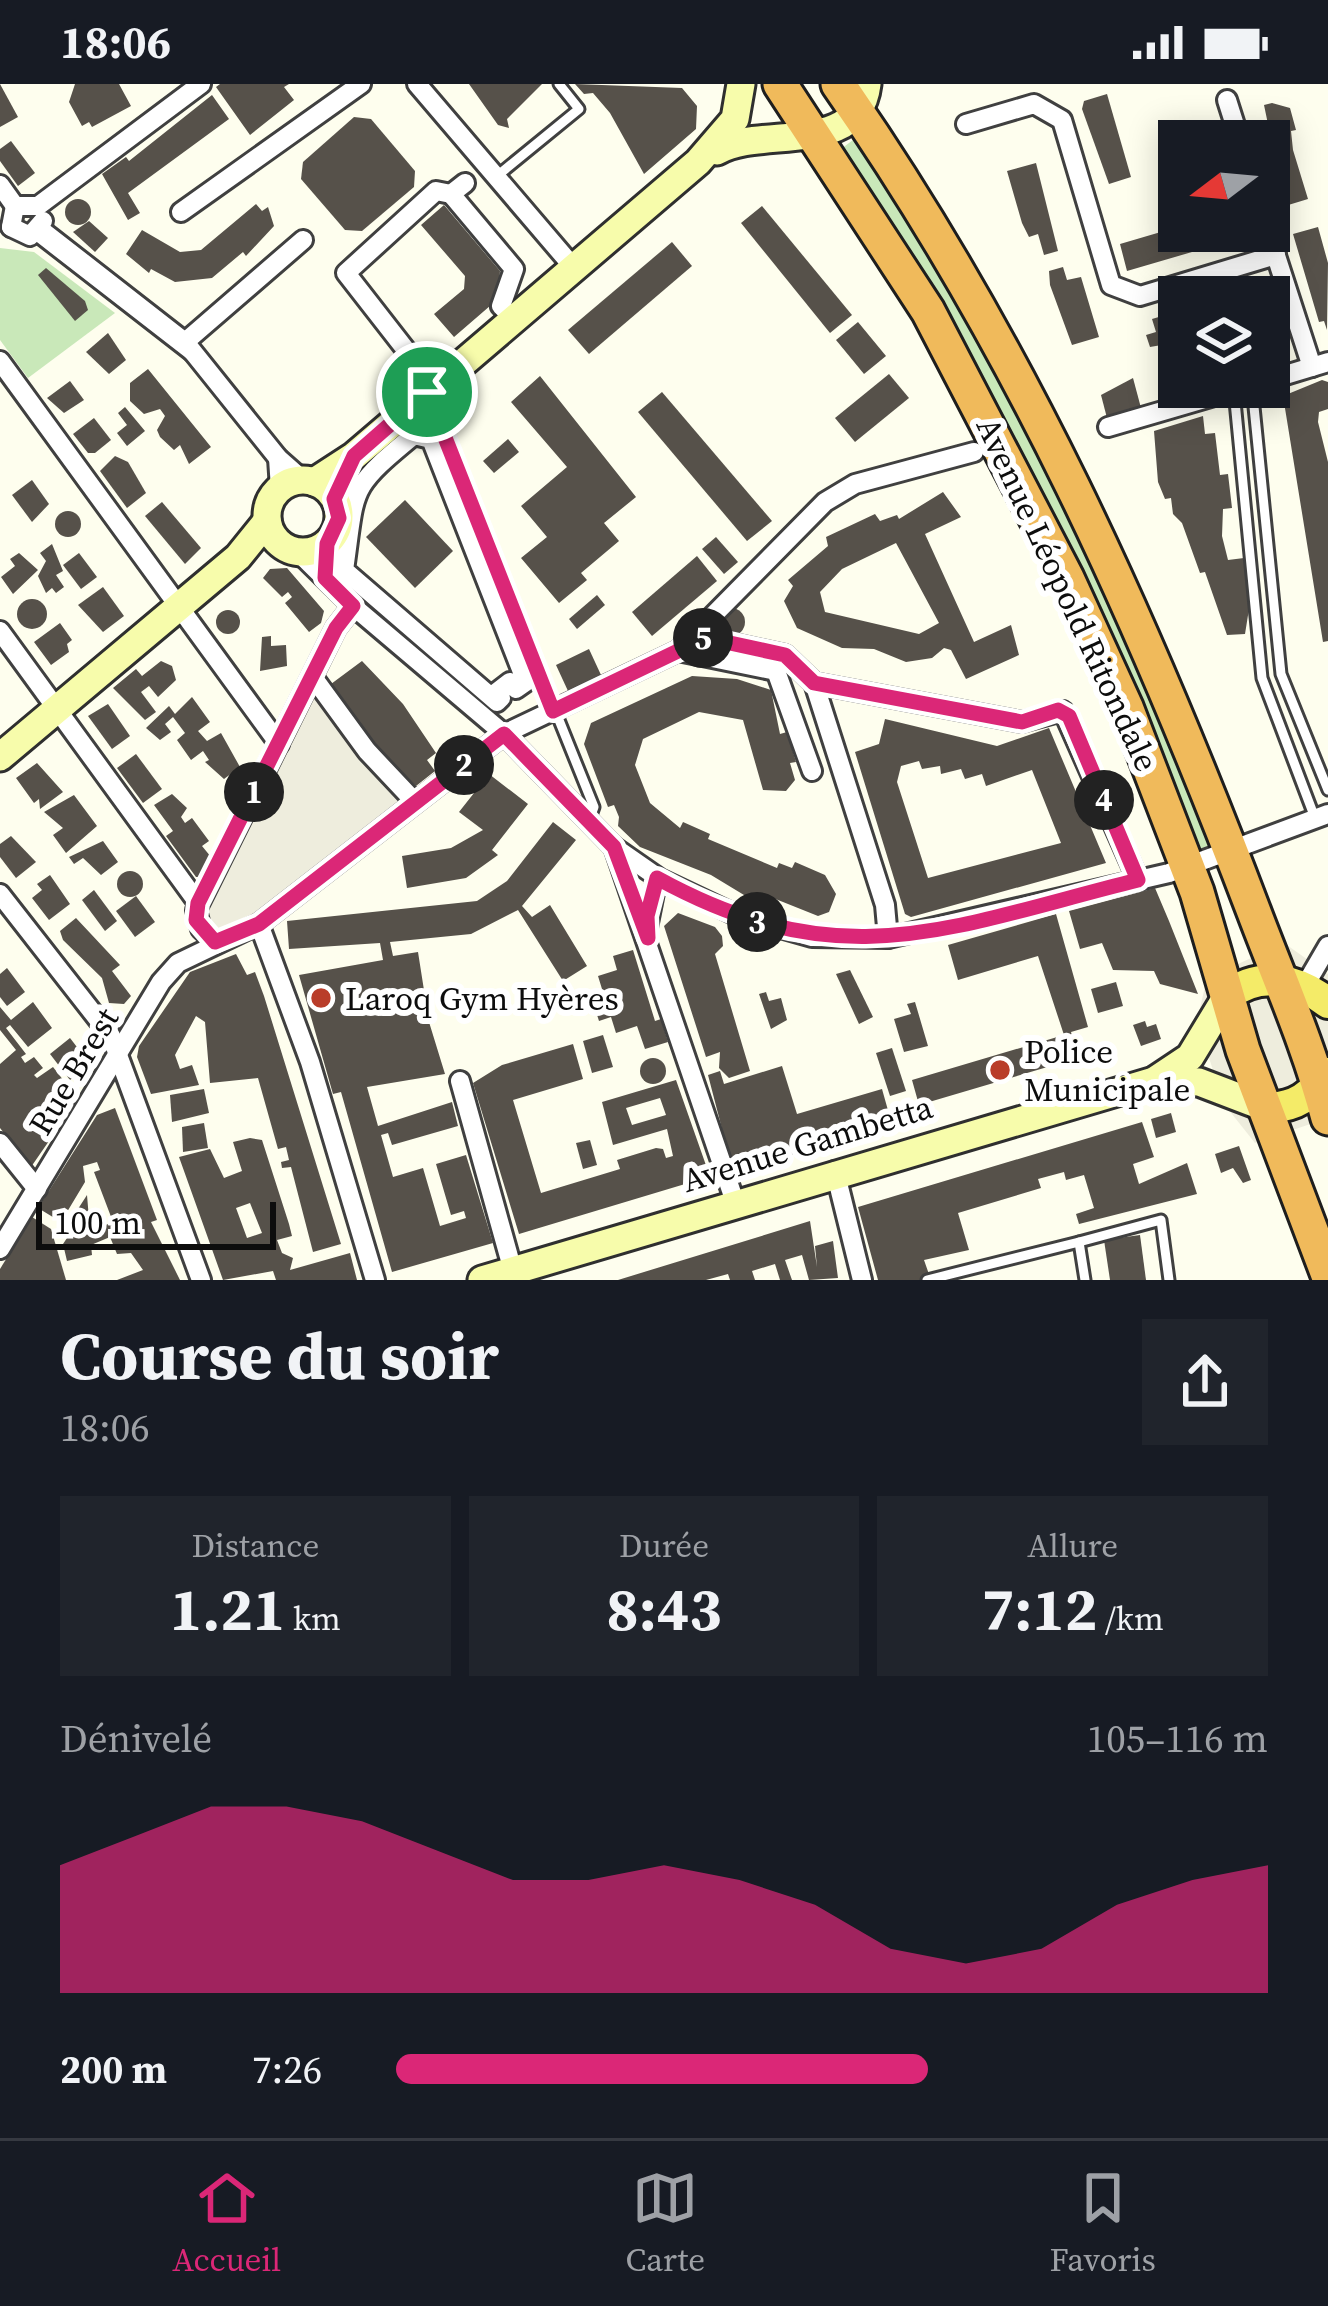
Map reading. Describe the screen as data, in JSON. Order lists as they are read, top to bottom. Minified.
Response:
{"streets":{"highway":["Avenue Léopold Ritondale"],"street":["Rue Brest","Avenue Gambetta"]},"crossings":[["Avenue Léopold Ritondale","Avenue Gambetta"]],"places":["Laroq Gym Hyères","Police Municipale"],"scale_bar":"100 m","north":"left","page":{"status":"18:06","pins":["5","2","1","4","3"],"scale":"100 m","heading":["Course du soir","18:06"],"stats":[["Distance","1.21 km"],["Durée","8:43"],["Allure","7:12 /km"]],"chart":["Dénivelé","105–116 m"],"list":[{"name":"200 m","note":"7:26"}],"tabs":["Accueil","Carte","Favoris"]}}
